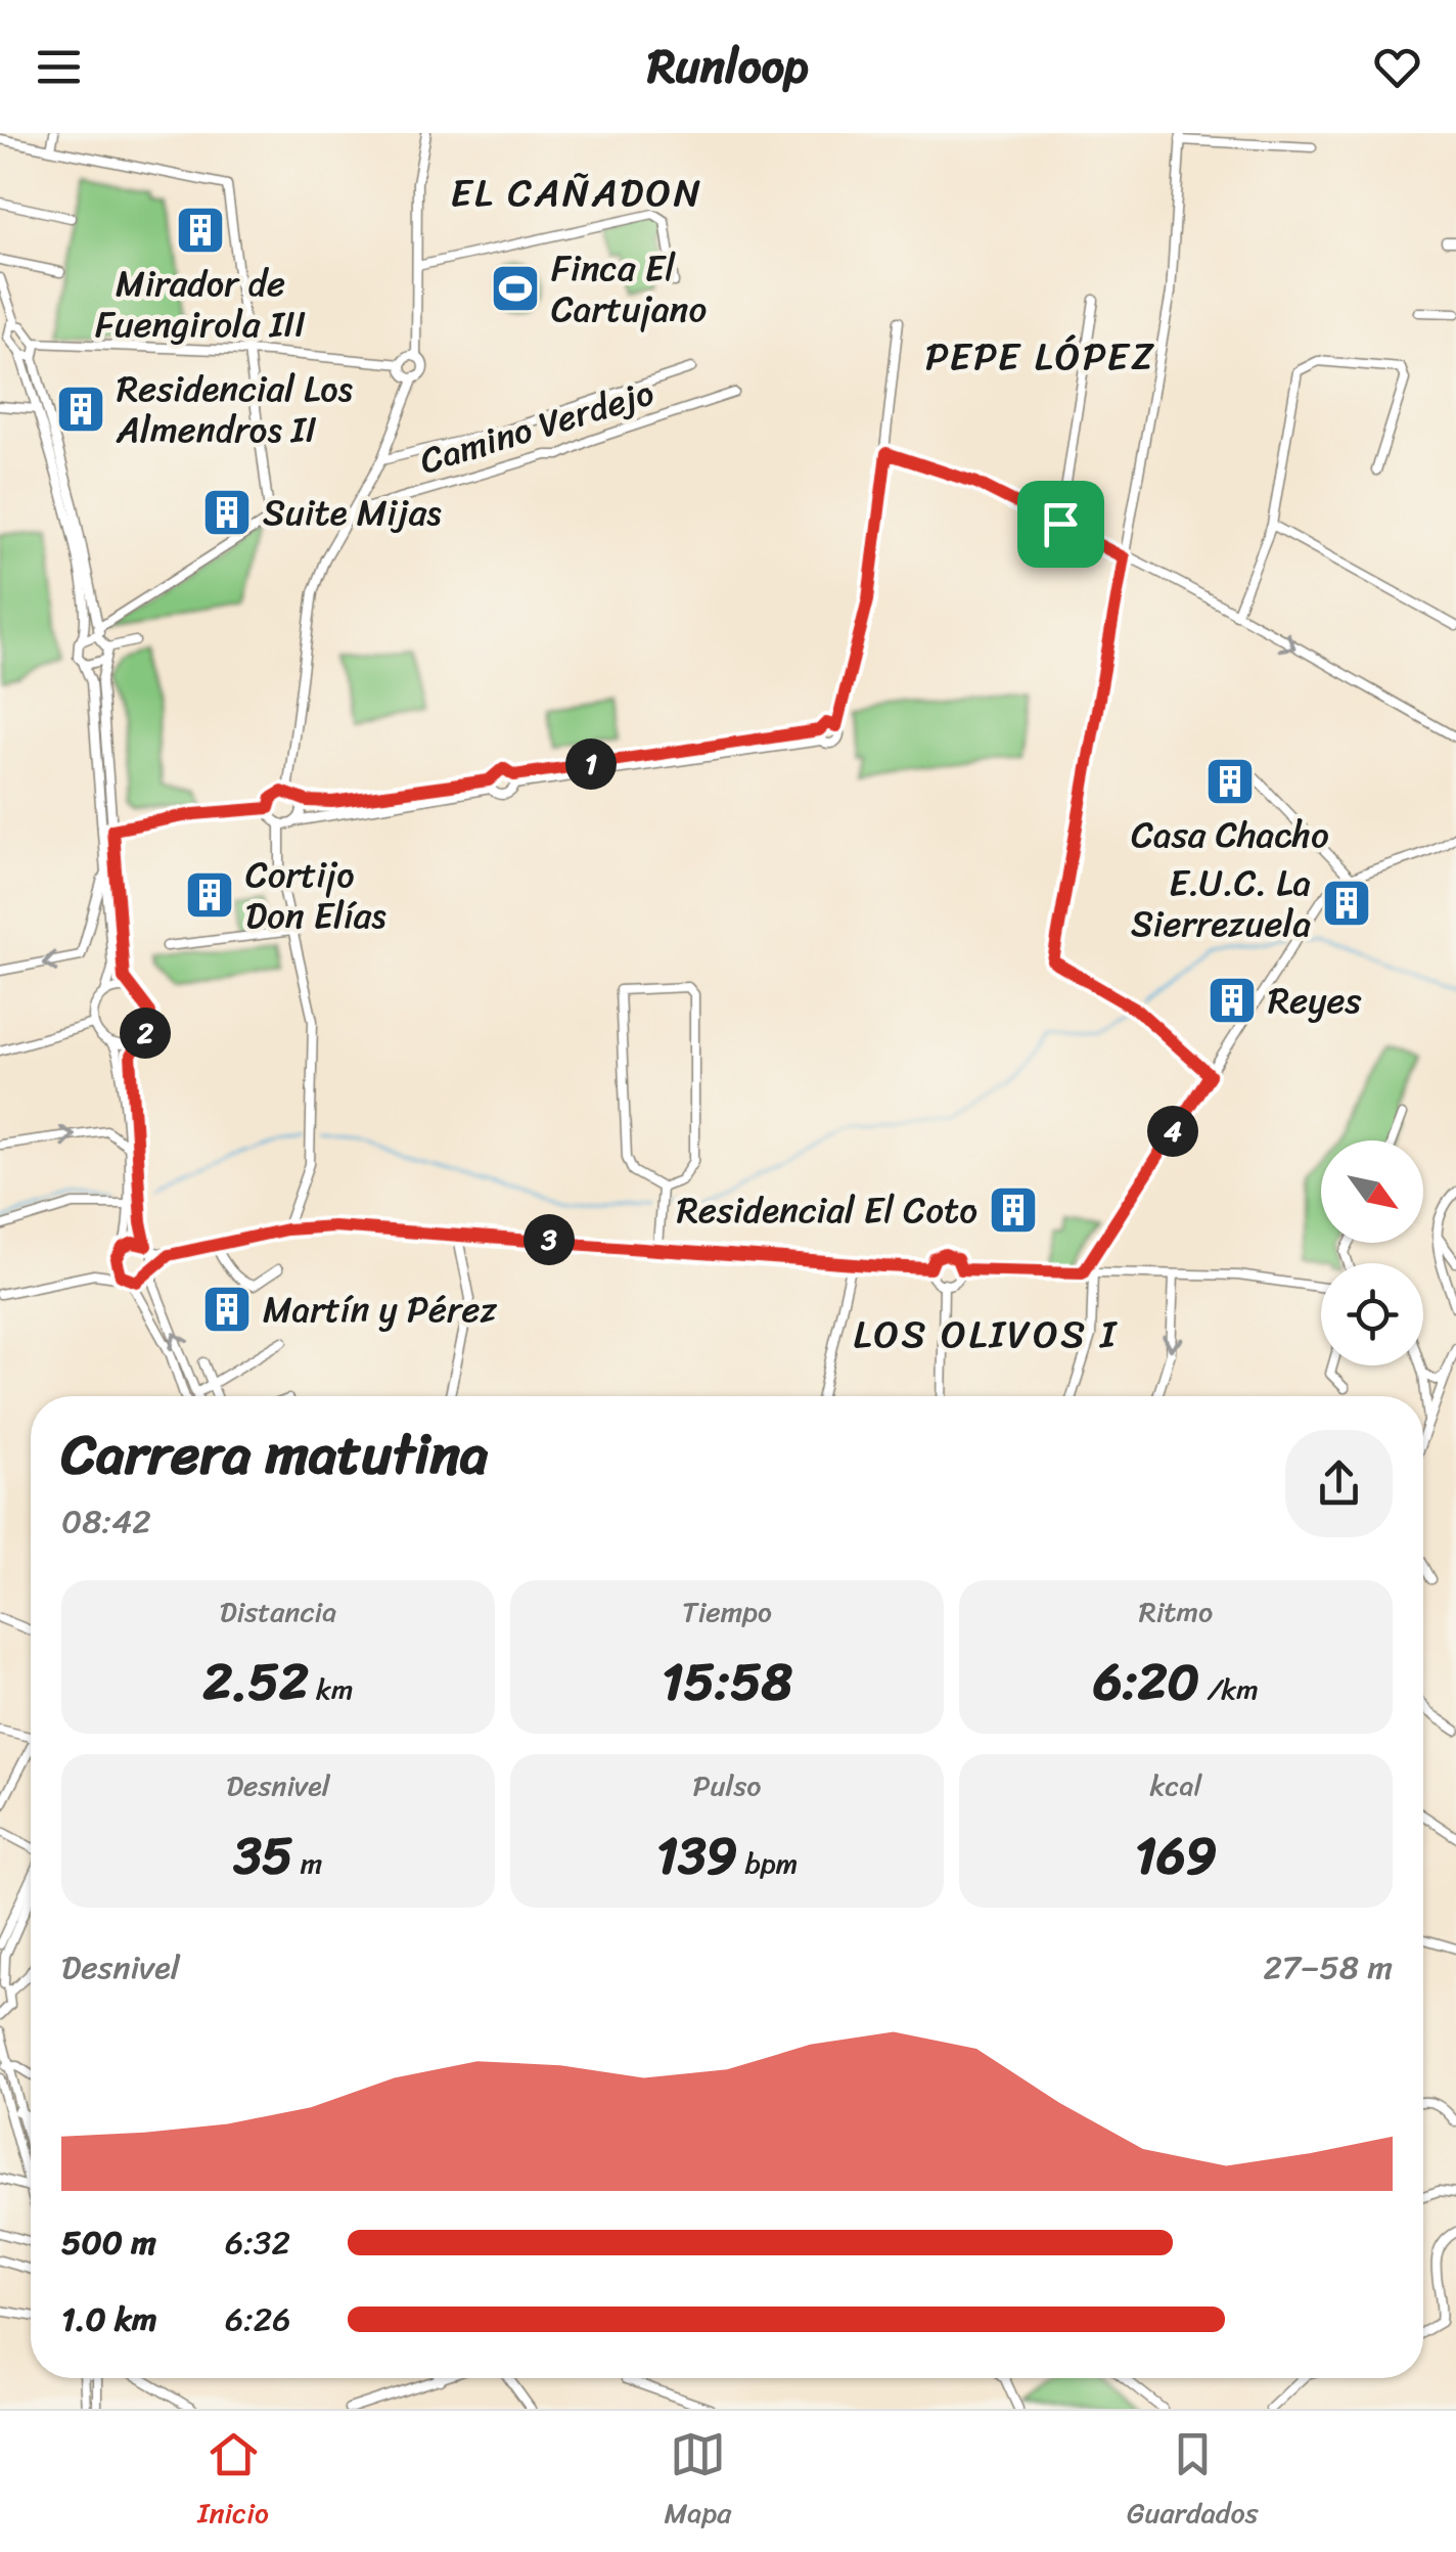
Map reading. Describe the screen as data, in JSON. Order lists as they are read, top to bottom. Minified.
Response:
{"streets":{"street":["Camino Verdejo"]},"districts":["EL CAÑADON","PEPE LÓPEZ","LOS OLIVOS I"],"places":{"building":["Mirador de Fuengirola III","Residencial Los Almendros II","Suite Mijas","Casa Chacho","Cortijo Don Elías","E.U.C. La Sierrezuela","Reyes","Residencial El Coto","Martín y Pérez"],"sports":["Finca El Cartujano"]},"north":"bottom right","page":{"header":"Runloop","pins":["1","2","4","3"],"heading":["Carrera matutina","08:42"],"stats":[["Distancia","2.52 km"],["Tiempo","15:58"],["Ritmo","6:20 /km"],["Desnivel","35 m"],["Pulso","139 bpm"],["kcal","169"]],"chart":["Desnivel","27–58 m"],"list":[{"name":"500 m","note":"6:32"},{"name":"1.0 km","note":"6:26"}],"tabs":["Inicio","Mapa","Guardados"]}}
